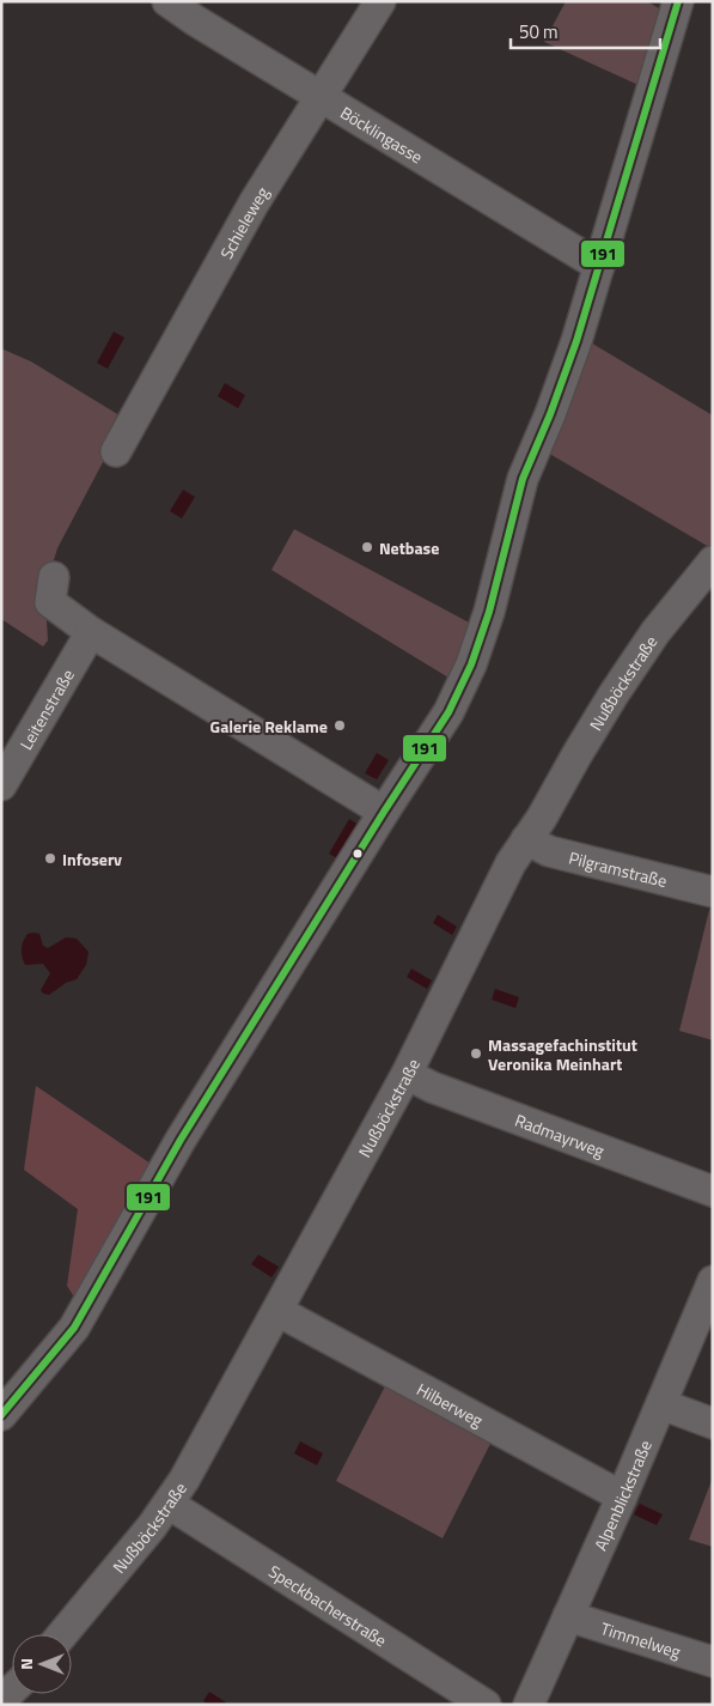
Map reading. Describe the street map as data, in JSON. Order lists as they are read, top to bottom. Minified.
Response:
{"streets":{"street":["Böcklingasse","Schieleweg","Nußböckstraße","Leitenstraße","Pilgramstraße","Radmayrweg","Hilberweg","Alpenblickstraße","Speckbacherstraße","Timmelweg"]},"crossings":[["Böcklingasse","Schieleweg"],["Nußböckstraße","Pilgramstraße"],["Nußböckstraße","Radmayrweg"],["Nußböckstraße","Hilberweg"],["Nußböckstraße","Speckbacherstraße"],["Hilberweg","Alpenblickstraße"],["Alpenblickstraße","Timmelweg"]],"places":["Netbase","Galerie Reklame","Infoserv","Massagefachinstitut Veronika Meinhart"],"lines":["transit line 191"],"scale_bar":"50 m","north":"left"}
